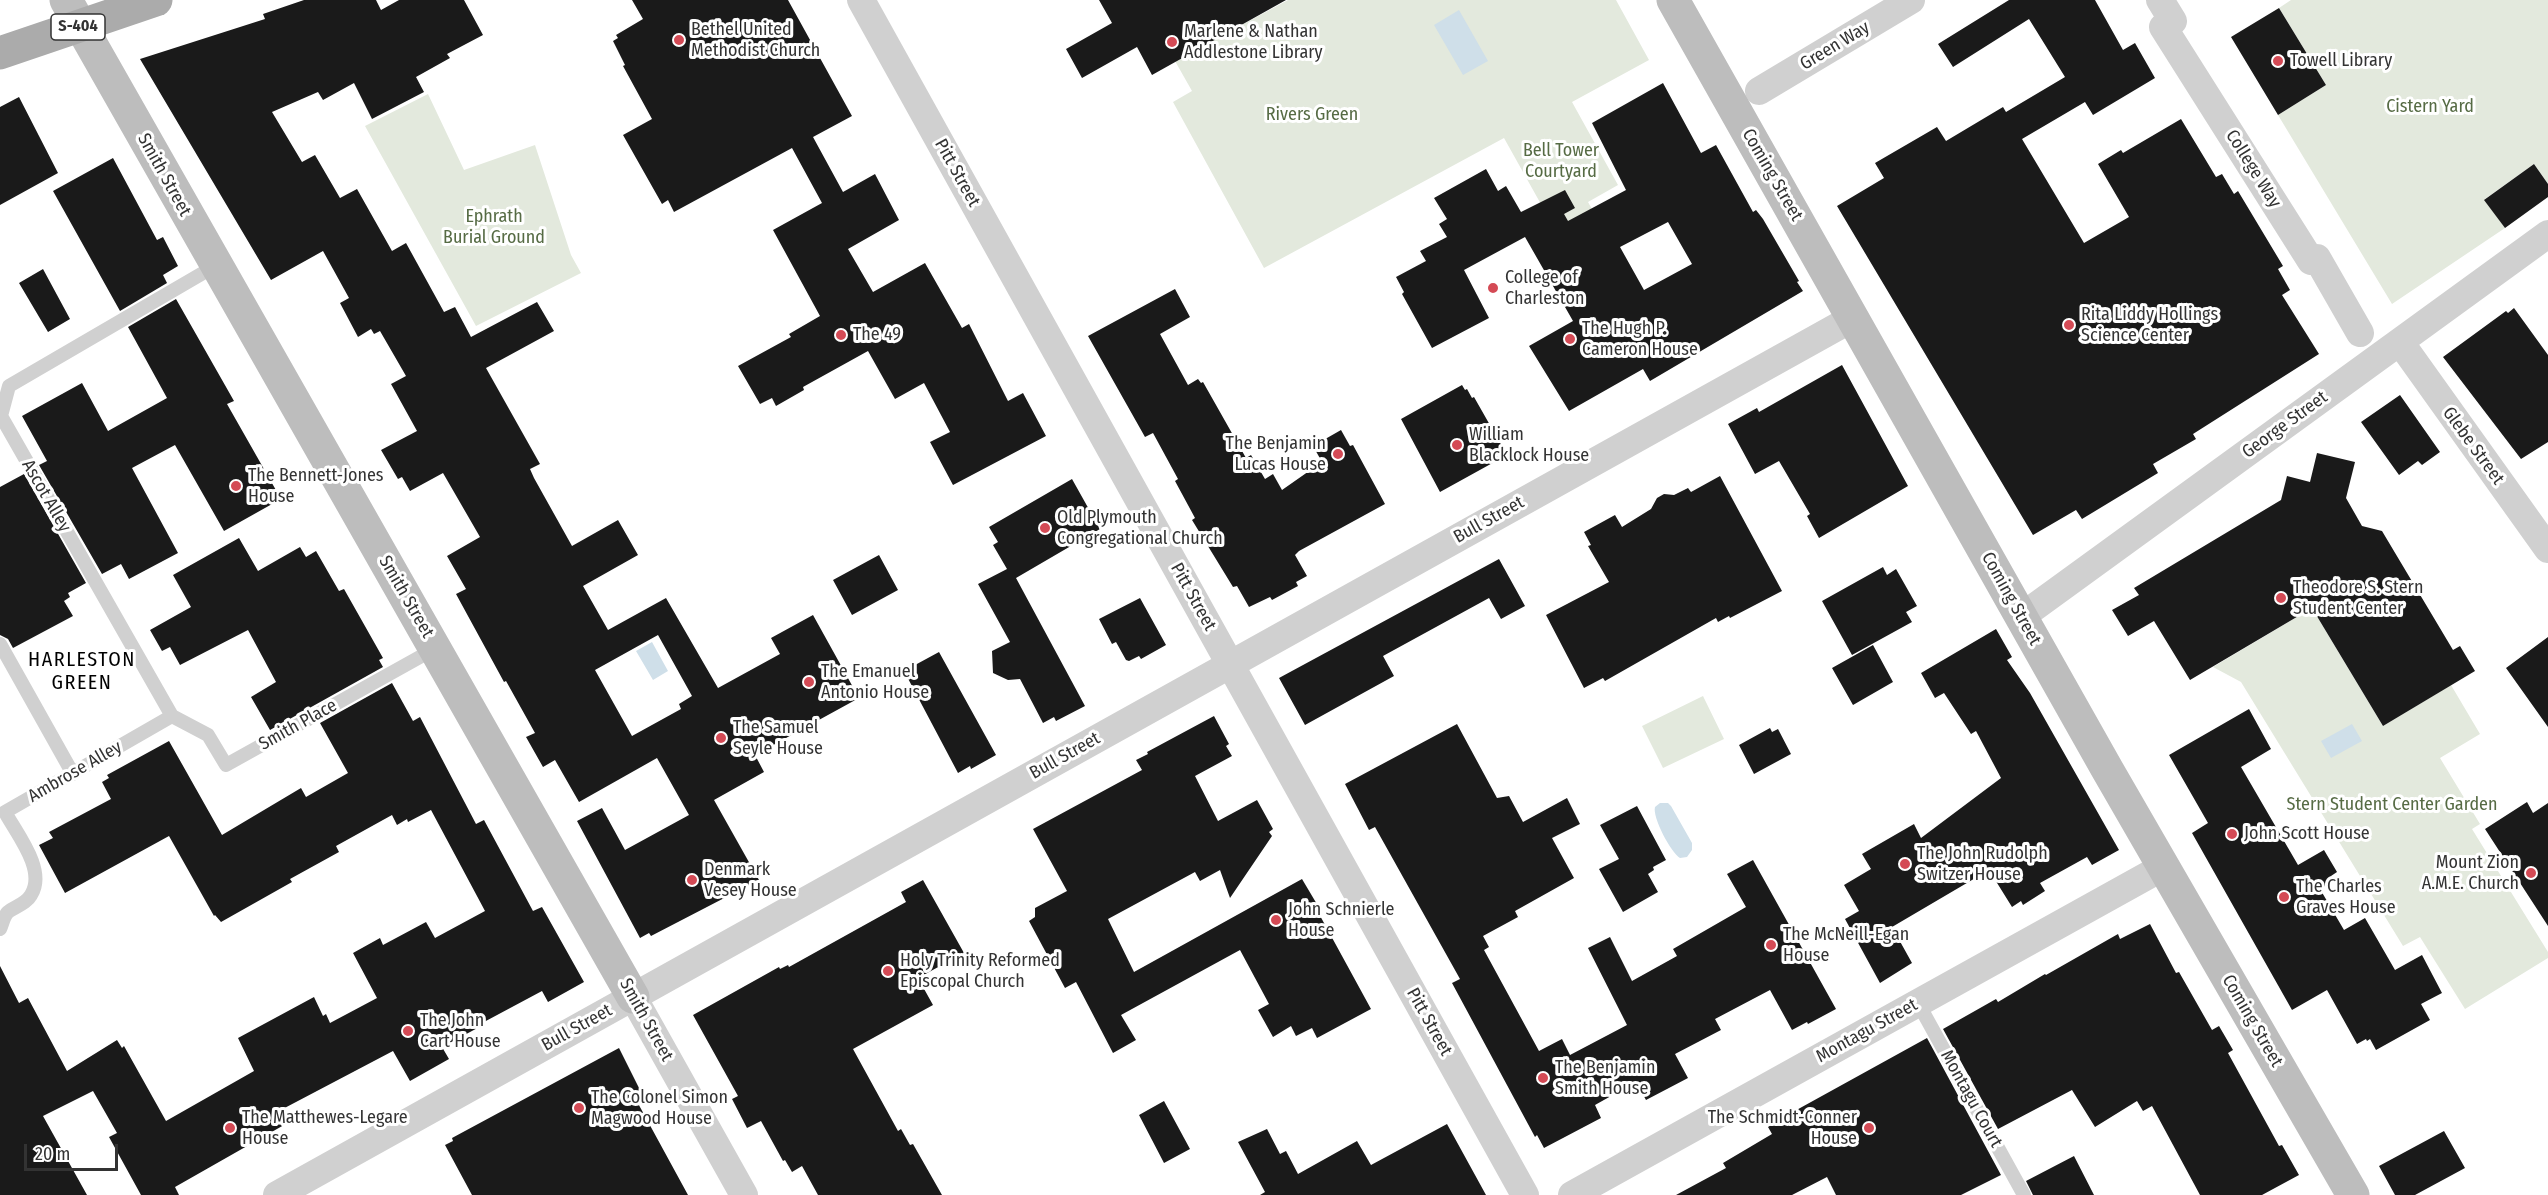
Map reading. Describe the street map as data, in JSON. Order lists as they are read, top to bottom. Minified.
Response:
{"streets":{"main road":["S-404"],"street":["Green Way","College Way","Pitt Street","Smith Street","Coming Street","George Street","Glebe Street","Bull Street","Montagu Street"],"lane":["Ascot Alley","Smith Place","Ambrose Alley","Montagu Court"]},"crossings":[["S-404","Smith Street"],["Pitt Street","Bull Street"],["Smith Street","Ascot Alley"],["Smith Street","Bull Street"],["Smith Street","Smith Place"],["Coming Street","George Street"],["Coming Street","Bull Street"],["Coming Street","Montagu Street"],["George Street","Glebe Street"],["Ascot Alley","Smith Place"],["Ascot Alley","Ambrose Alley"],["Smith Place","Ambrose Alley"],["Montagu Street","Montagu Court"]],"districts":["HARLESTON GREEN"],"parks":["Cistern Yard","Rivers Green","Bell Tower Courtyard","Ephrath Burial Ground","Stern Student Center Garden"],"places":["Bethel United Methodist Church","Marlene & Nathan Addlestone Library","Towell Library","College of Charleston","Rita Liddy Hollings Science Center","The 49","The Hugh P. Cameron House","William Blacklock House","The Benjamin Lucas House","The Bennett-Jones House","Old Plymouth Congregational Church","Theodore S. Stern Student Center","The Emanuel Antonio House","The Samuel Seyle House","John Scott House","The John Rudolph Switzer House","Mount Zion A.M.E. Church","Denmark Vesey House","The Charles Graves House","John Schnierle House","The McNeill-Egan House","Holy Trinity Reformed Episcopal Church","The John Cart House","The Benjamin Smith House","The Colonel Simon Magwood House","The Matthewes-Legare House","The Schmidt-Conner House"],"scale_bar":"20 m"}
